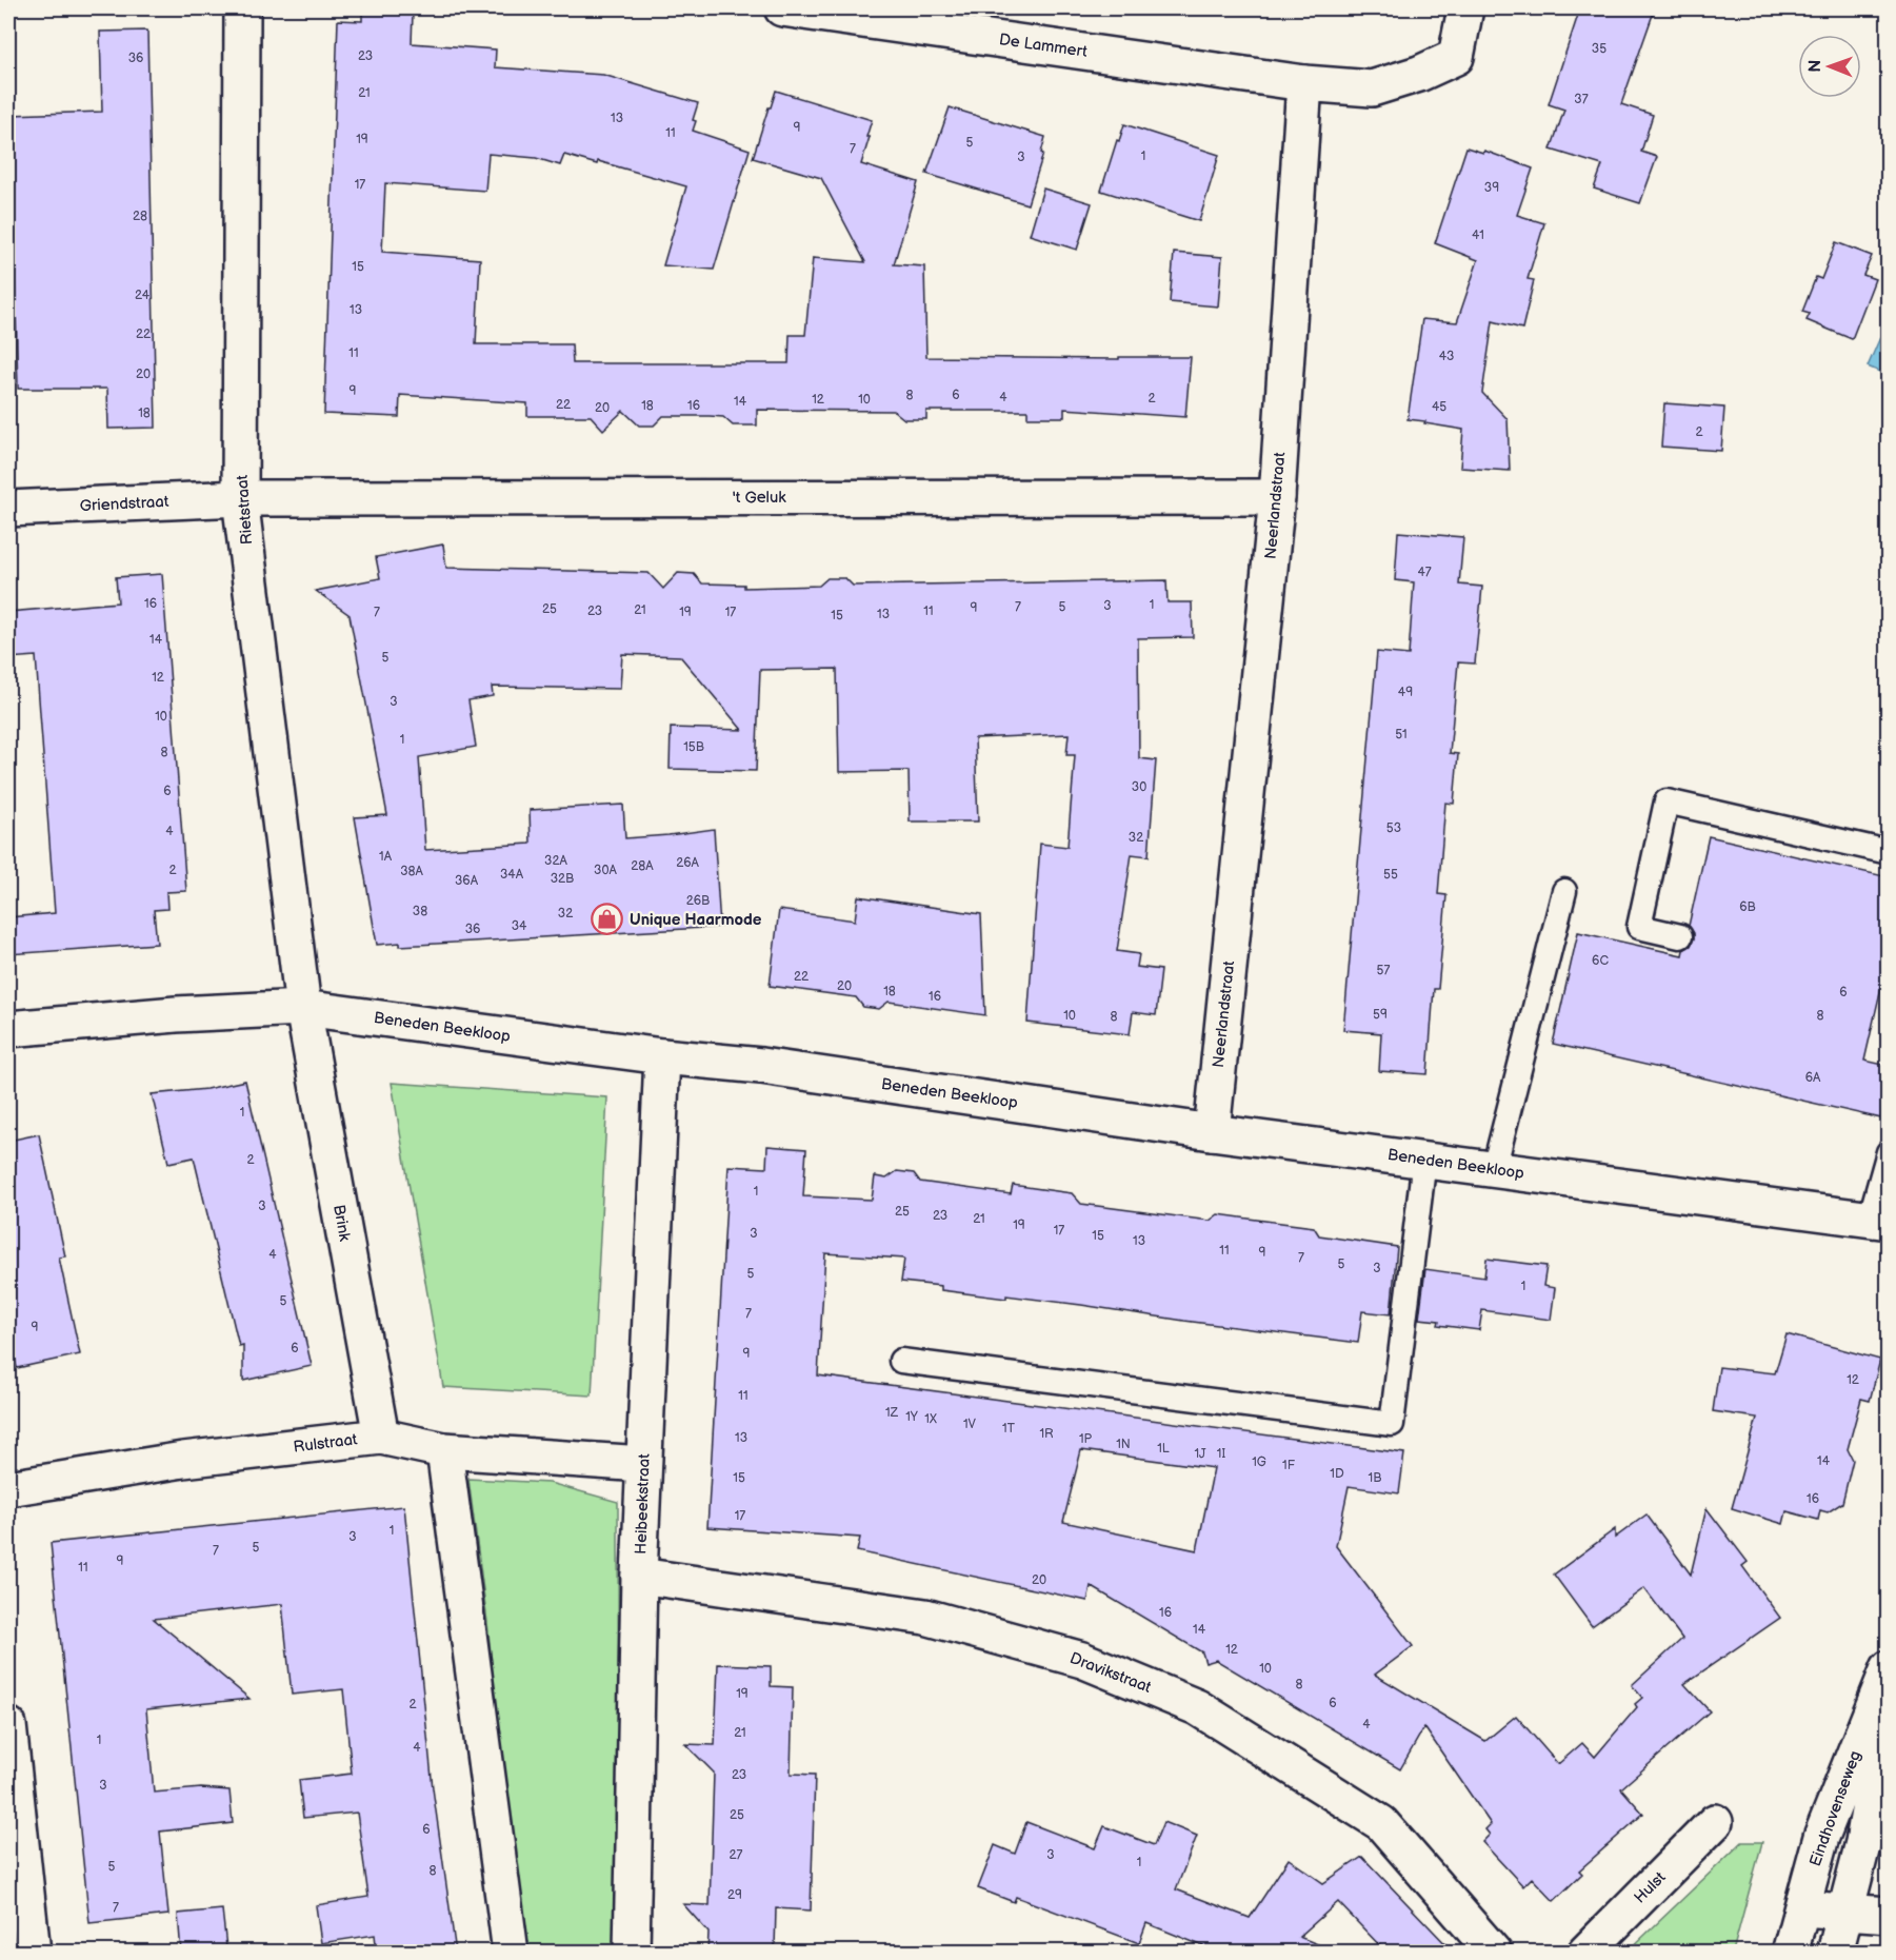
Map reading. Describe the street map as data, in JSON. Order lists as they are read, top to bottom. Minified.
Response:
{"streets":{"street":["De Lammert","'t Geluk","Griendstraat","Neerlandstraat","Rietstraat","Beneden Beekloop","Brink","Rulstraat","Heibeekstraat","Dravikstraat","Eindhovenseweg","Hulst"]},"crossings":[["De Lammert","Neerlandstraat"],["'t Geluk","Griendstraat"],["'t Geluk","Neerlandstraat"],["'t Geluk","Rietstraat"],["Griendstraat","Rietstraat"],["Neerlandstraat","Beneden Beekloop"],["Rietstraat","Beneden Beekloop"],["Rietstraat","Brink"],["Beneden Beekloop","Brink"],["Beneden Beekloop","Heibeekstraat"],["Brink","Rulstraat"],["Rulstraat","Heibeekstraat"],["Heibeekstraat","Dravikstraat"]],"places":{"shop":["Unique Haarmode"]},"house_numbers":["35","23","36","21","37","13","9","11","19","5","7","1","3","17","39","28","41","15","24","13","22","11","43","20","9","8","6","4","2","12","10","14","22","18","16","45","20","18","2","47","16","1","3","7","5","9","25","21","23","11","7","19","17","13","15","14","5","12","49","3","10","51","1","15B","8","30","6","53","4","32","1A","32A","26A","28A","2","30A","38A","34A","55","32B","36A","26B","6B","38","32","34","36","6C","57","22","20","18","6","16","59","10","8","8","6A","1","2","1","3","25","23","21","19","17","3","15","13","11","9","4","7","5","3","5","1","5","7","9","6","9","12","11","1Z","1Y","1X","1V","1T","1R","13","1P","1N","1L","1J","1I","14","1G","1F","1D","15","1B","16","17","1","3","5","7","9","11","20","16","14","12","10","8","19","6","2","4","21","1","4","23","3","25","6","27","3","1","5","8","29","7"],"north":"left"}
